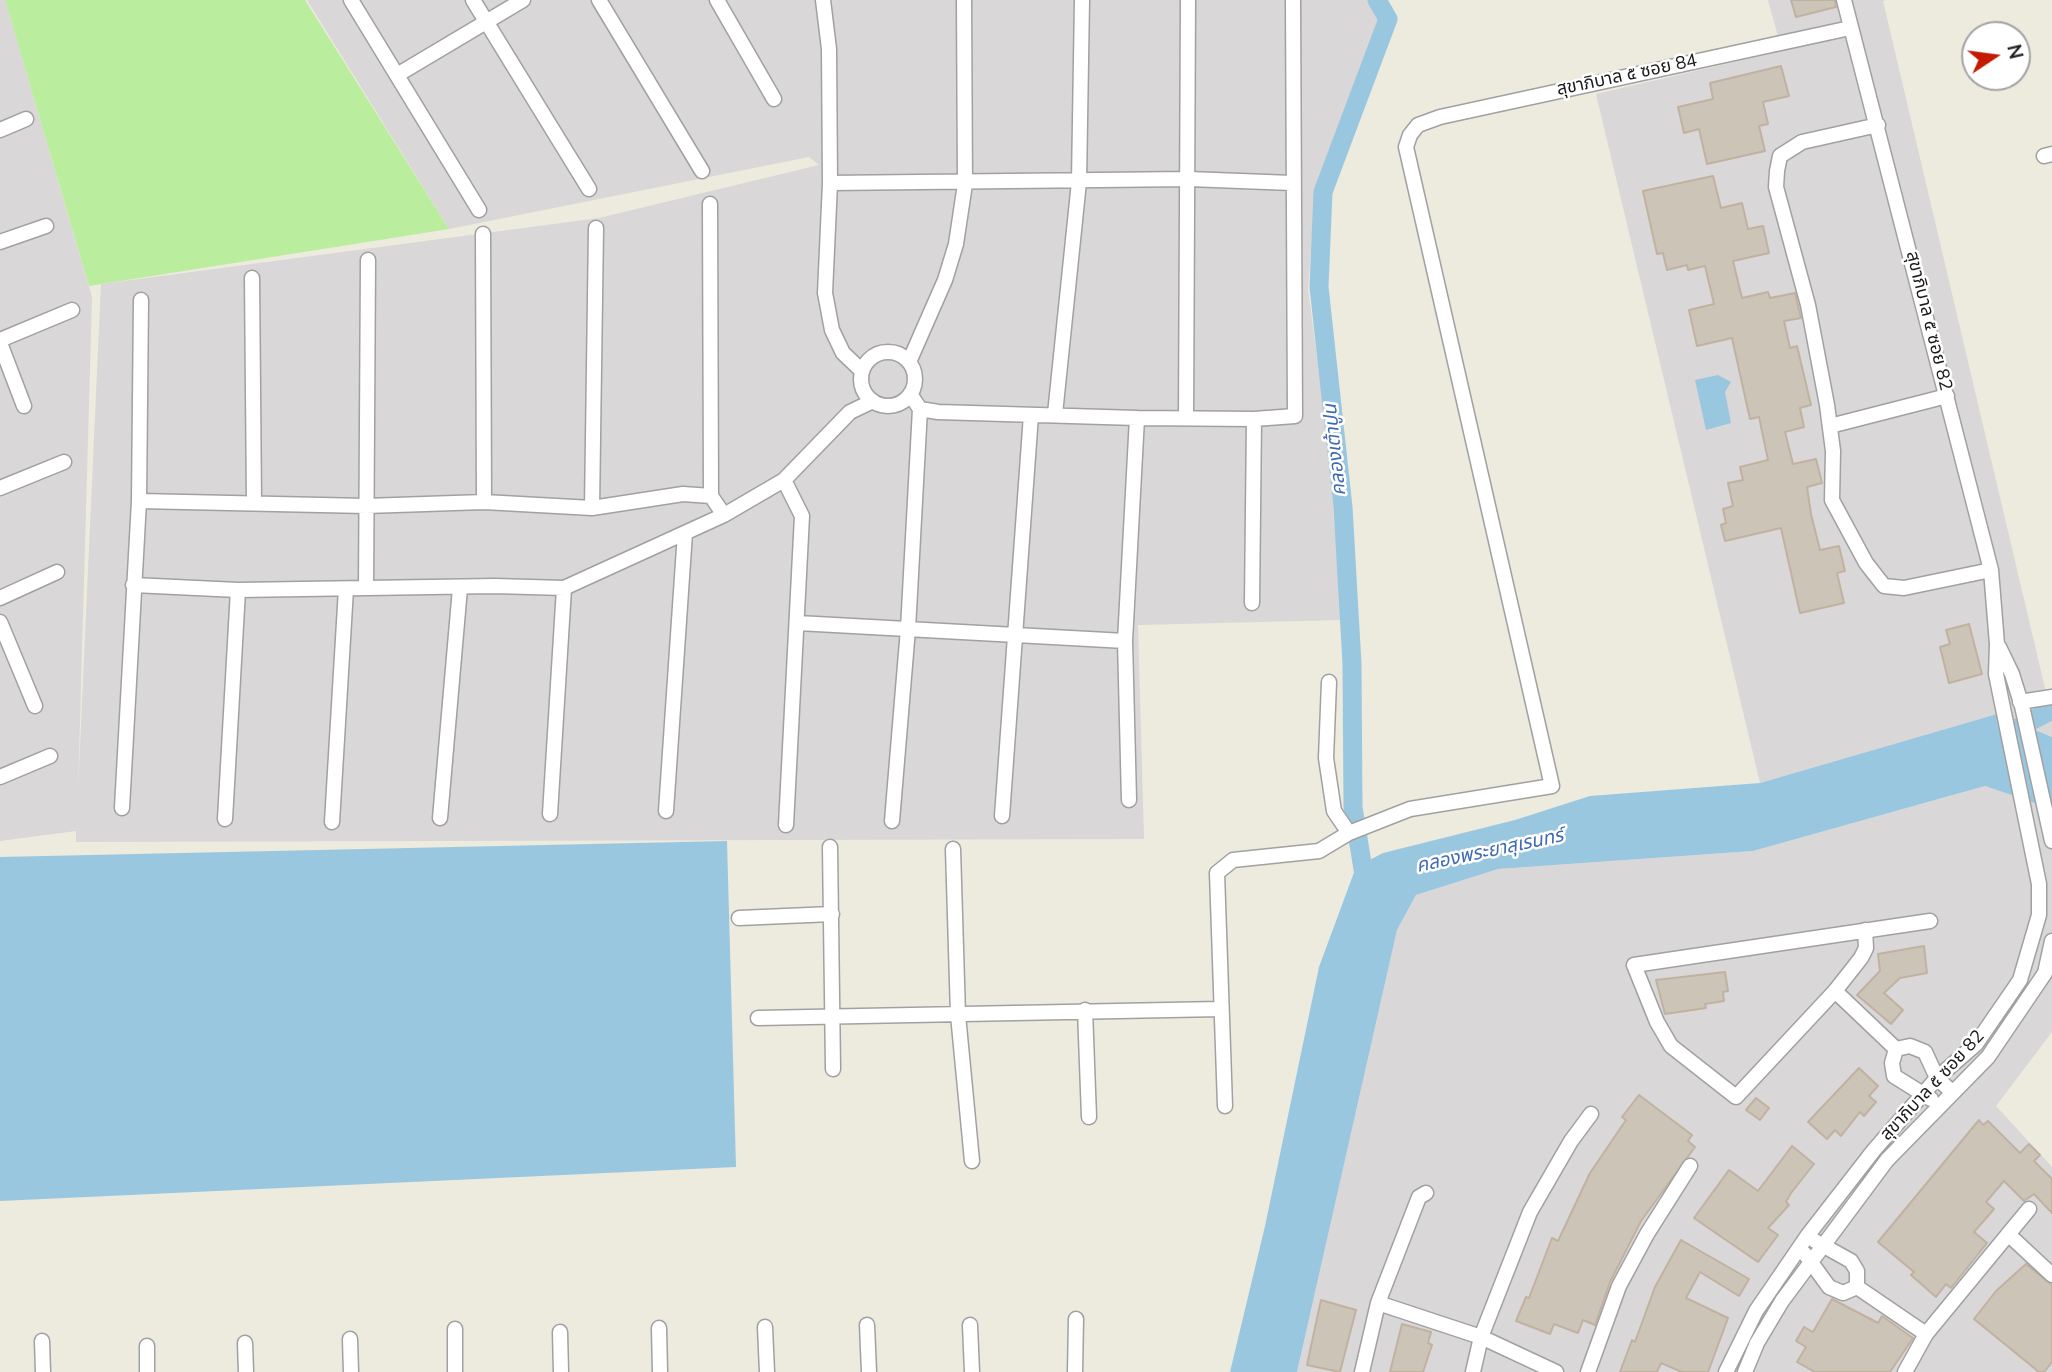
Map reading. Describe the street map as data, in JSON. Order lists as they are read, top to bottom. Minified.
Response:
{"streets":{"street":["สุขาภิบาล ๕ ซอย 84","สุขาภิบาล ๕ ซอย 82"]},"crossings":[["สุขาภิบาล ๕ ซอย 84","สุขาภิบาล ๕ ซอย 82"]],"water":["คลองเต้าปูน","คลองพระยาสุเรนทร์"],"north":"right"}
